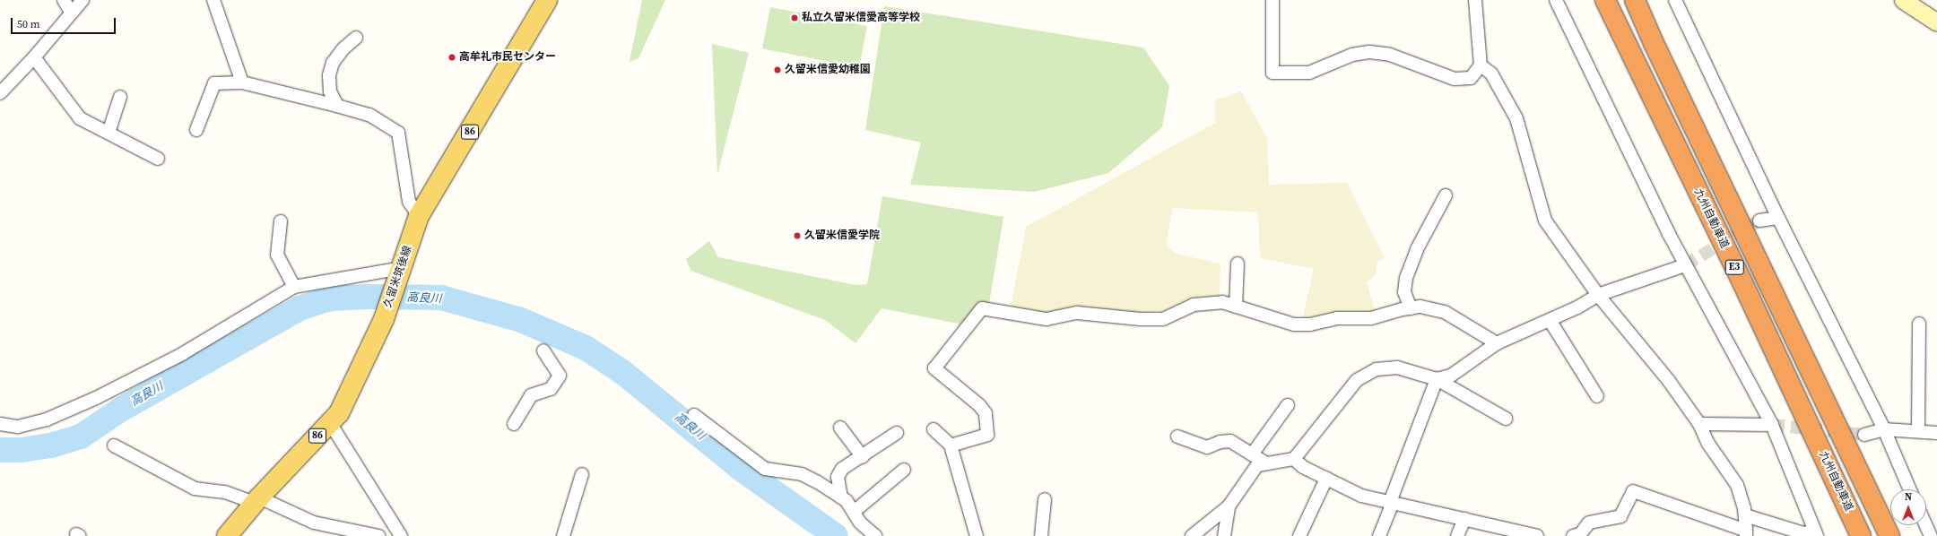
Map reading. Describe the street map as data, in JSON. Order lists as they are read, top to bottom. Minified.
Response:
{"streets":{"highway":["九州自動車道","E3"],"main road":["86","久留米筑後線"]},"water":["高良川"],"places":["私立久留米信愛高等学校","高牟礼市民センター","久留米信愛幼稚園","久留米信愛学院"],"scale_bar":"50 m","north":"top"}
